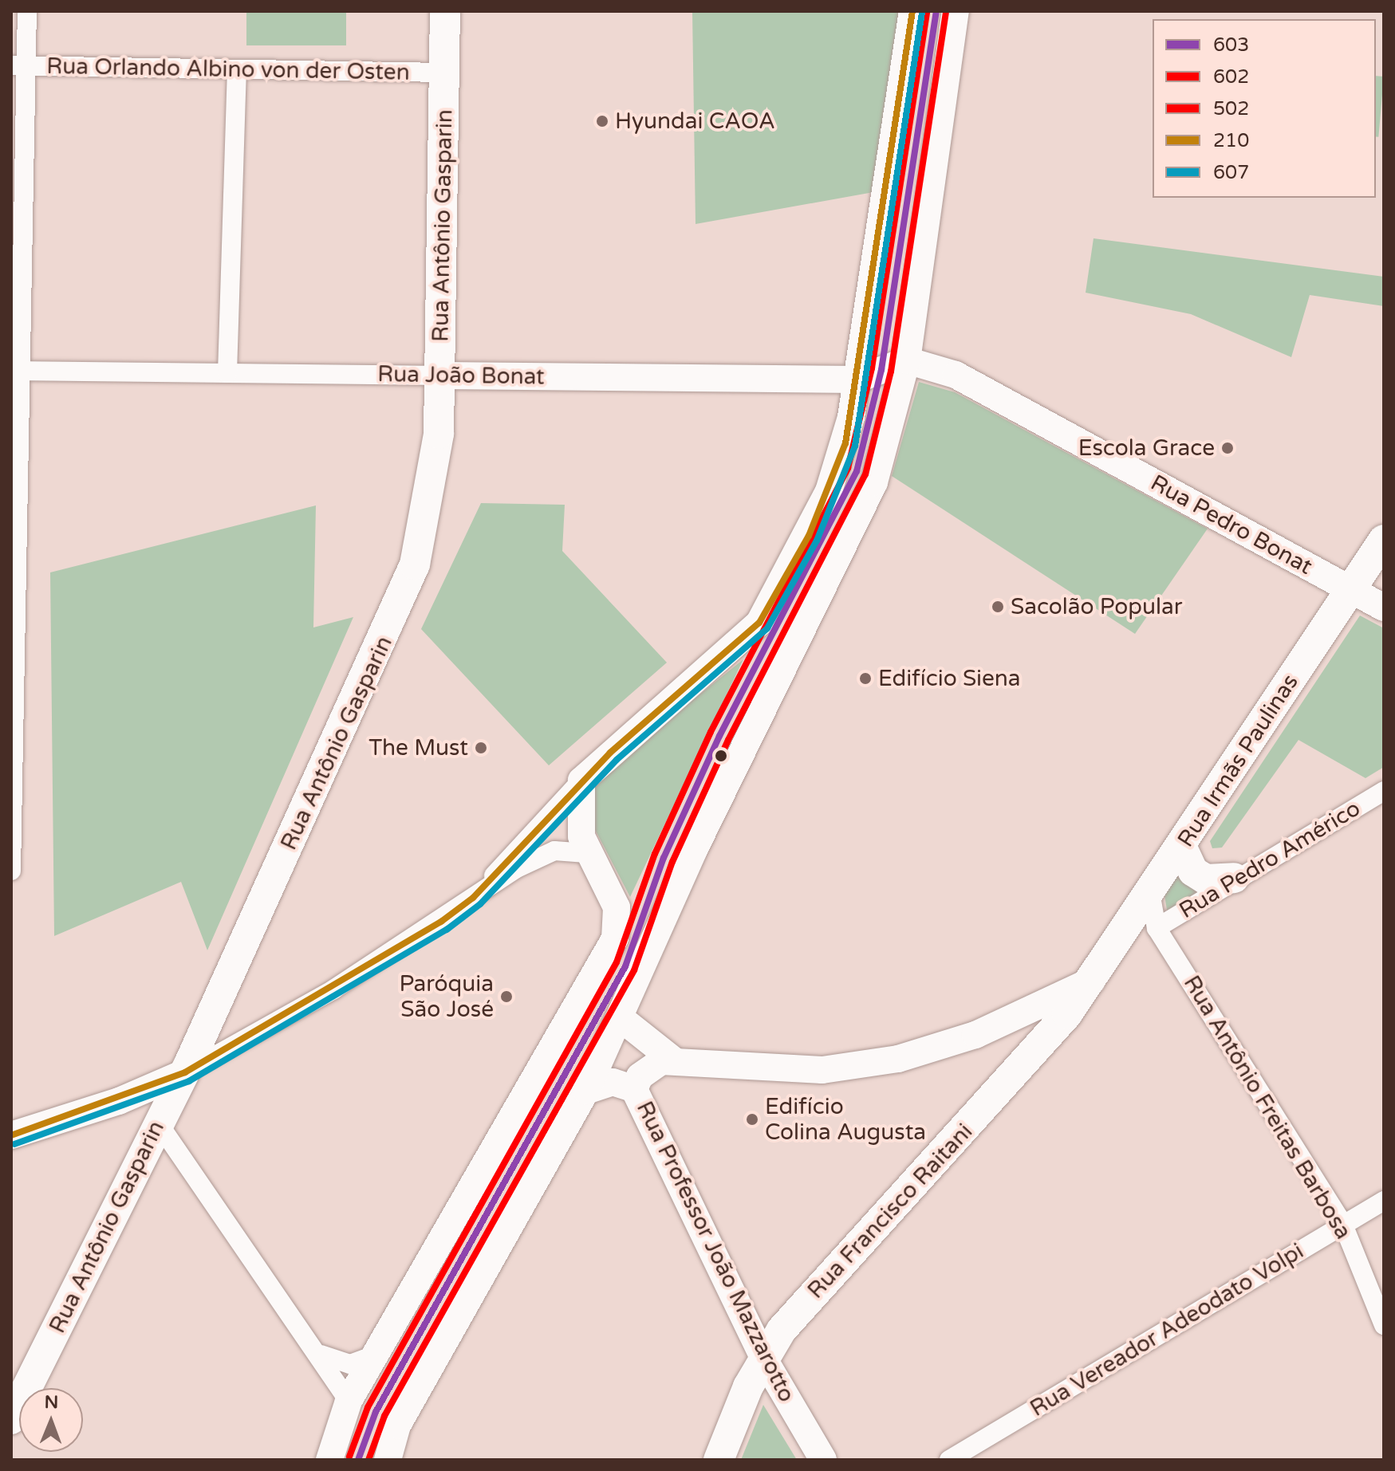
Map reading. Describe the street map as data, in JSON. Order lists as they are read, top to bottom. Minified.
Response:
{"streets":{"main road":["Rua Antônio Gasparin","Rua Irmãs Paulinas","Rua Francisco Raitani"],"street":["Rua Orlando Albino von der Osten","Rua João Bonat","Rua Pedro Bonat","Rua Pedro Américo","Rua Antônio Freitas Barbosa","Rua Professor João Mazzarotto","Rua Vereador Adeodato Volpi"]},"crossings":[["Rua Orlando Albino von der Osten","Rua Antônio Gasparin"],["Rua Antônio Gasparin","Rua João Bonat"],["Rua João Bonat","Rua Pedro Bonat"],["Rua Pedro Bonat","Rua Irmãs Paulinas"],["Rua Irmãs Paulinas","Rua Antônio Freitas Barbosa"],["Rua Irmãs Paulinas","Rua Francisco Raitani"],["Rua Pedro Américo","Rua Antônio Freitas Barbosa"],["Rua Antônio Freitas Barbosa","Rua Vereador Adeodato Volpi"],["Rua Francisco Raitani","Rua Professor João Mazzarotto"]],"places":["Hyundai CAOA","Escola Grace","Sacolão Popular","Edifício Siena","The Must","Paróquia São José","Edifício Colina Augusta"],"lines":["transit line 603","transit line 502","transit line 210","transit line 602","transit line 607"],"legend":["603","602","502","210","607"],"north":"top"}
